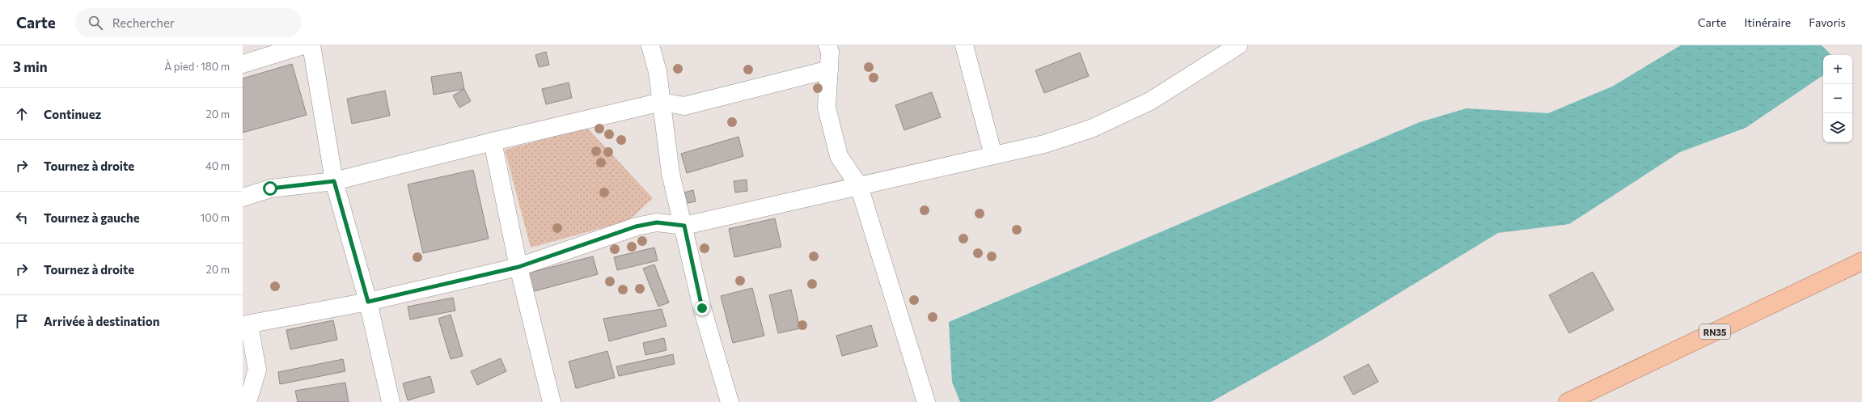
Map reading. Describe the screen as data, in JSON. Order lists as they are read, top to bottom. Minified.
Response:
{"streets":{"main road":["RN35"]},"page":{"header":"Carte","search":"Rechercher","nav":["Carte","Itinéraire","Favoris"],"heading":["3 min","À pied · 180 m"],"map_buttons":["+","−"],"list":[["Continuez","20 m"],["Tournez à droite","40 m"],["Tournez à gauche","100 m"],["Tournez à droite","20 m"],"Arrivée à destination"]}}
